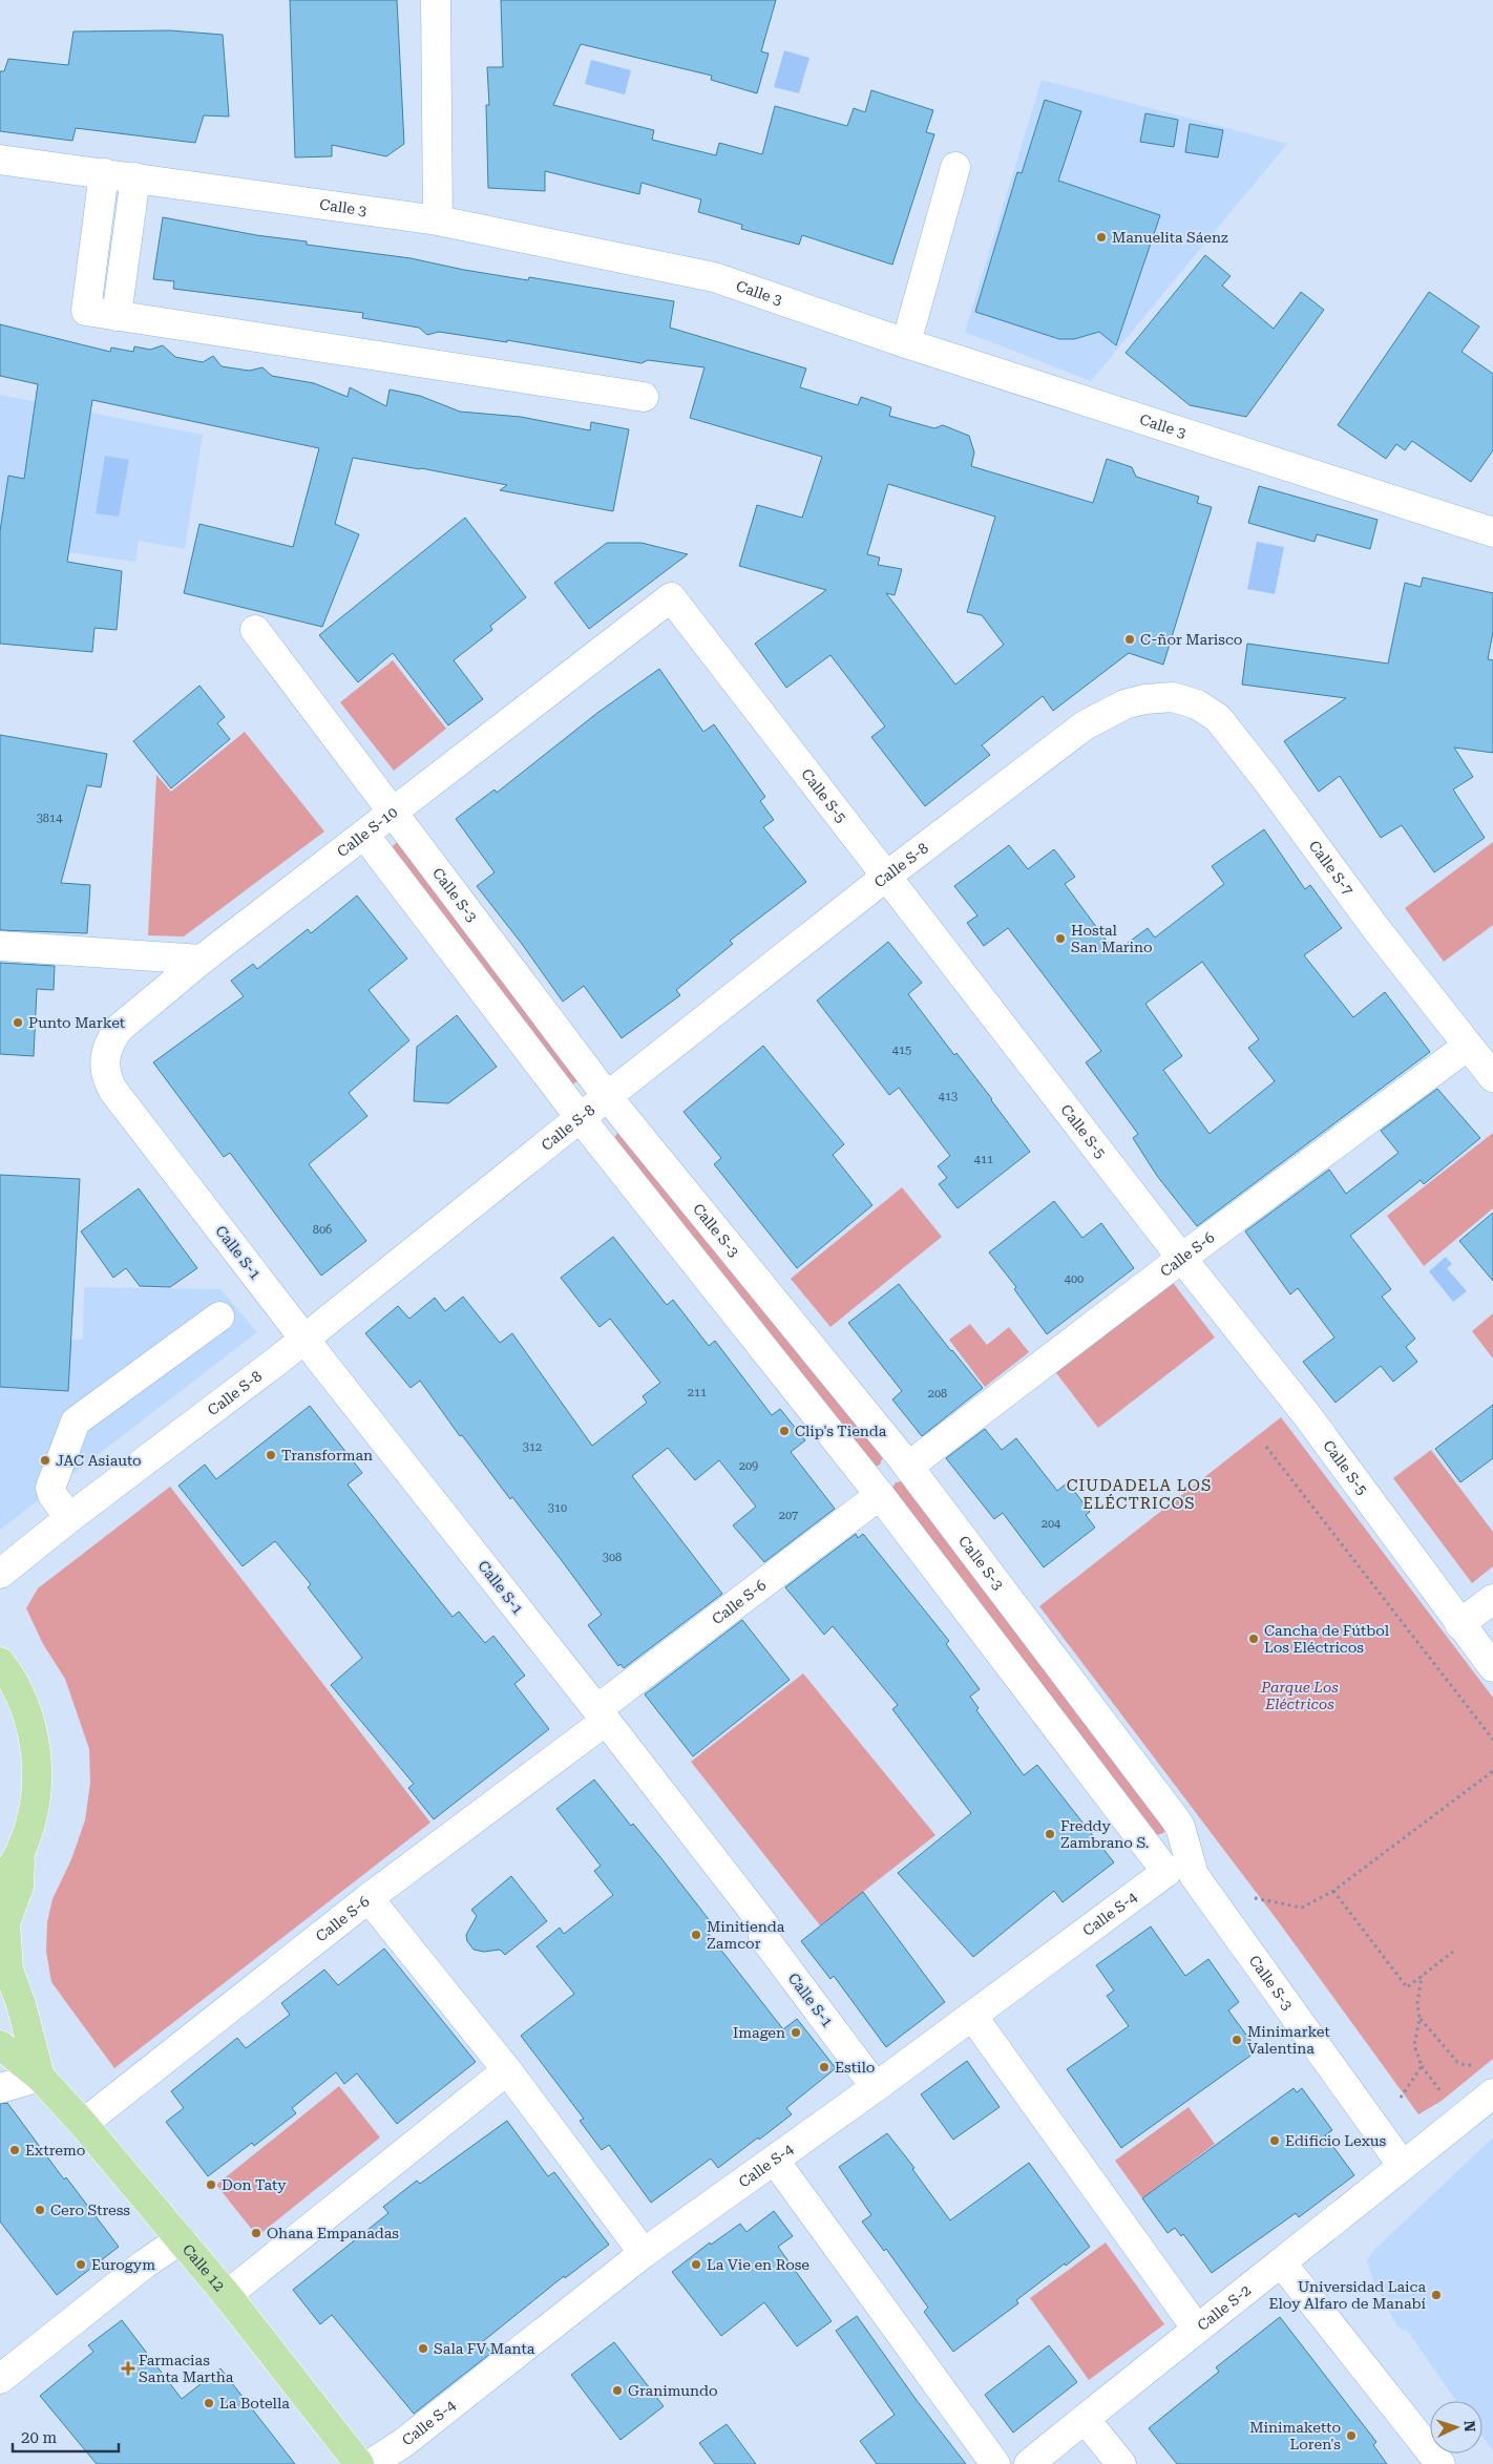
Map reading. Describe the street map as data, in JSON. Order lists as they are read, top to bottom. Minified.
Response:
{"streets":{"main road":["Calle 12"],"street":["Calle 3","Calle S-5","Calle S-10","Calle S-8","Calle S-7","Calle S-3","Calle S-1","Calle S-6","Calle S-4","Calle S-2"]},"crossings":[["Calle S-5","Calle S-10"],["Calle S-5","Calle S-8"],["Calle S-5","Calle S-6"],["Calle S-10","Calle S-3"],["Calle S-10","Calle S-1"],["Calle S-8","Calle S-7"],["Calle S-8","Calle S-3"],["Calle S-8","Calle S-1"],["Calle S-7","Calle S-6"],["Calle S-3","Calle S-6"],["Calle S-3","Calle S-2"],["Calle S-1","Calle S-6"],["Calle S-1","Calle S-4"],["Calle S-6","Calle 12"]],"districts":["CIUDADELA LOS ELÉCTRICOS"],"parks":["Parque Los Eléctricos"],"places":{"other":["Manuelita Sáenz","C-ñor Marisco","Hostal San Marino","Punto Market","Clip's Tienda","Transforman","JAC Asiauto","Cancha de Fútbol Los Eléctricos","Freddy Zambrano S.","Minitienda Zamcor","Imagen","Minimarket Valentina","Estilo","Edificio Lexus","Extremo","Don Taty","Cero Stress","Ohana Empanadas","Eurogym","La Vie en Rose","Universidad Laica Eloy Alfaro de Manabí","Sala FV Manta","Granimundo","La Botella","Minimaketto Loren's"],"health":["Farmacias Santa Martha"]},"house_numbers":["3814","415","413","411","806","400","211","208","312","209","310","207","204","308"],"scale_bar":"20 m","north":"right"}
